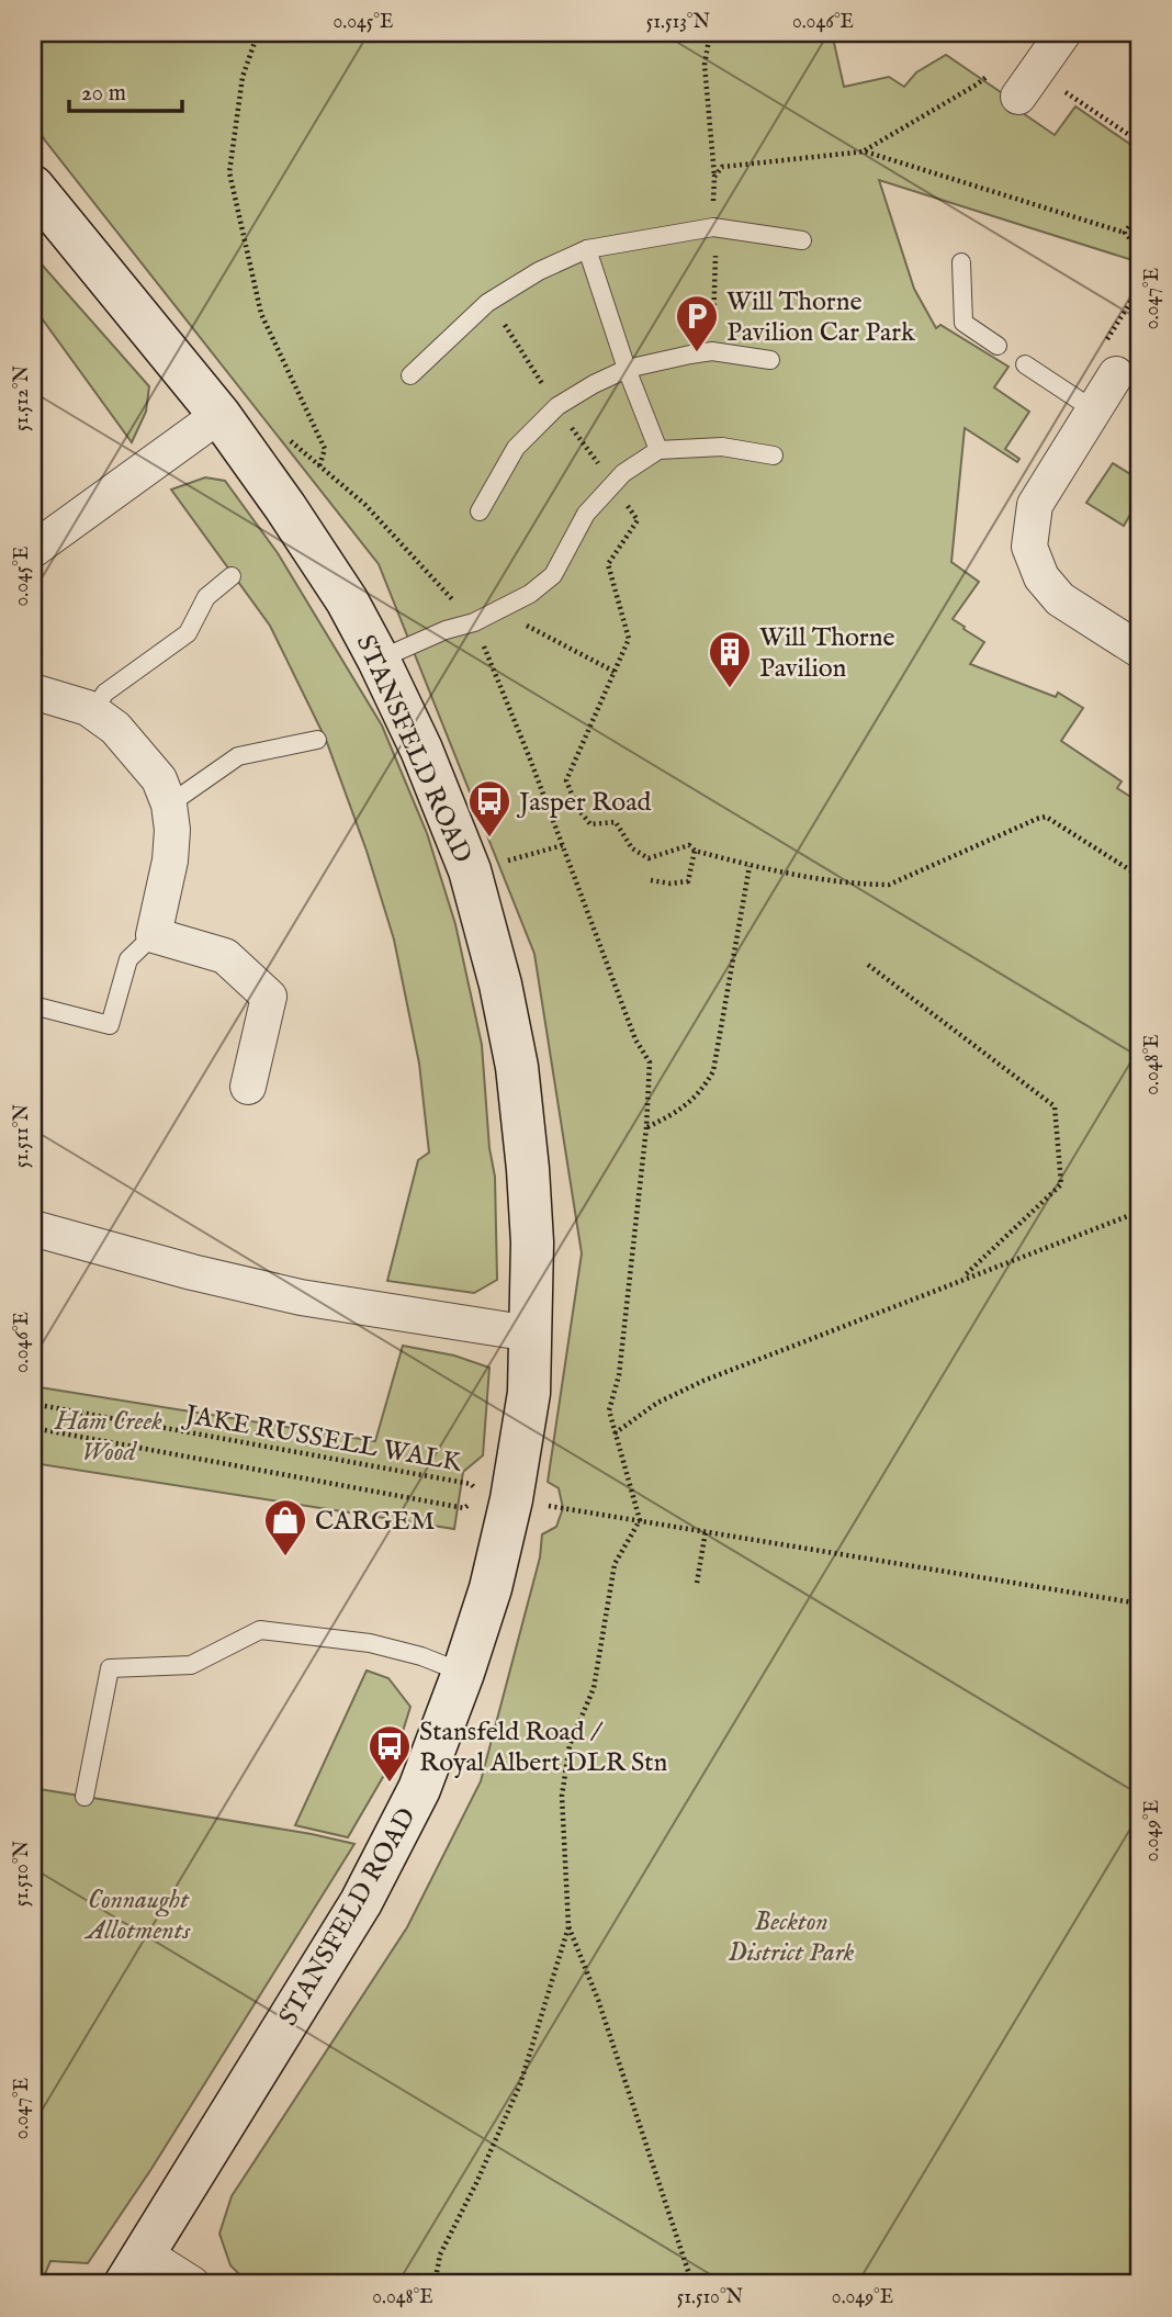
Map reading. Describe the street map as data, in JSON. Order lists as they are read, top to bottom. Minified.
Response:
{"streets":{"street":["STANSFELD ROAD"],"path":["JAKE RUSSELL WALK"]},"parks":["Ham Creek Wood","Connaught Allotments","Beckton District Park"],"places":{"parking":["Will Thorne Pavilion Car Park"],"building":["Will Thorne Pavilion"],"bus stop":["Jasper Road","Stansfeld Road / Royal Albert DLR Stn"],"shop":["CARGEM"]},"scale_bar":"20 m","coordinates":["0.045°E","51.513°N","0.046°E","0.047°E","51.512°N","0.048°E","51.511°N","0.049°E","51.510°N"]}
